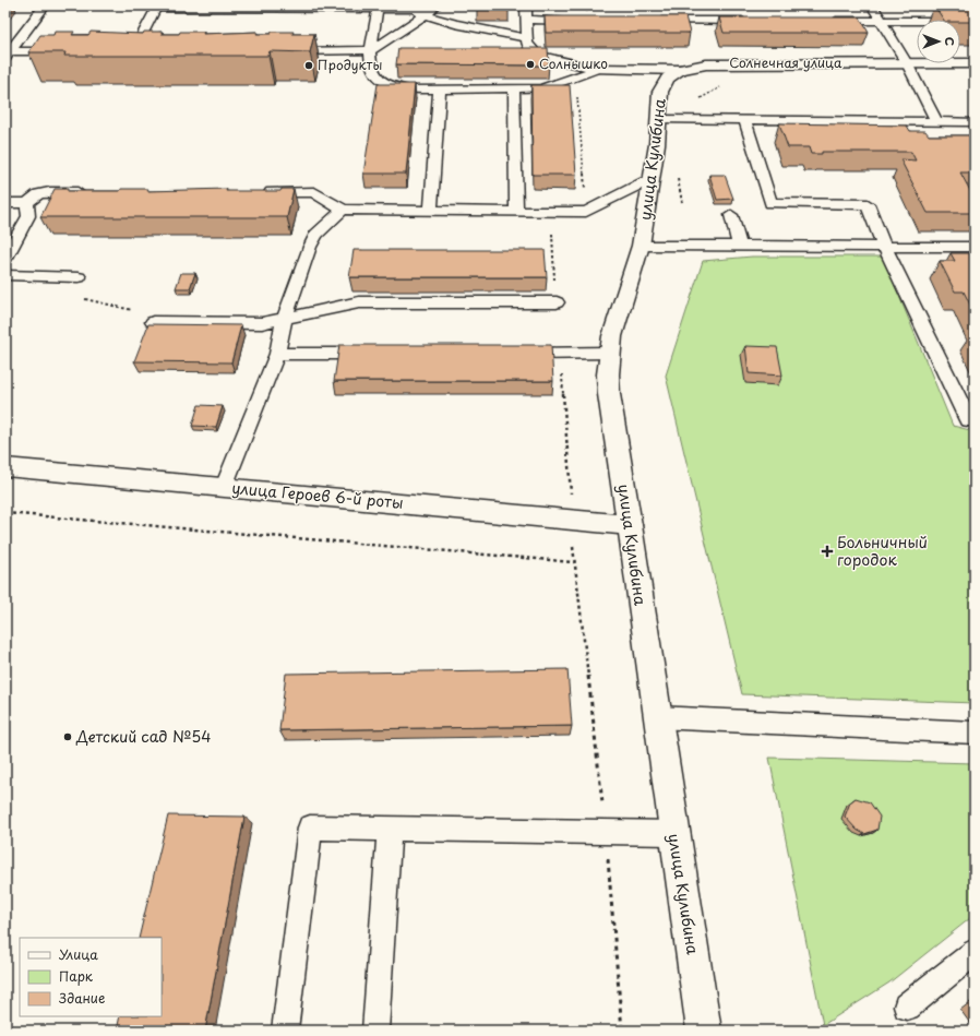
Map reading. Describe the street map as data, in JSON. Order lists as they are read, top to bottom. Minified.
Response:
{"streets":{"street":["Солнечная улица","улица Кулибина","улица Героев 6-й роты"]},"crossings":[["Солнечная улица","улица Кулибина"],["улица Кулибина","улица Героев 6-й роты"]],"places":{"other":["Солнышко","Продукты","Детский сад №54"],"health":["Больничный городок"]},"legend":["Улица","Парк","Здание"],"north":"right"}
